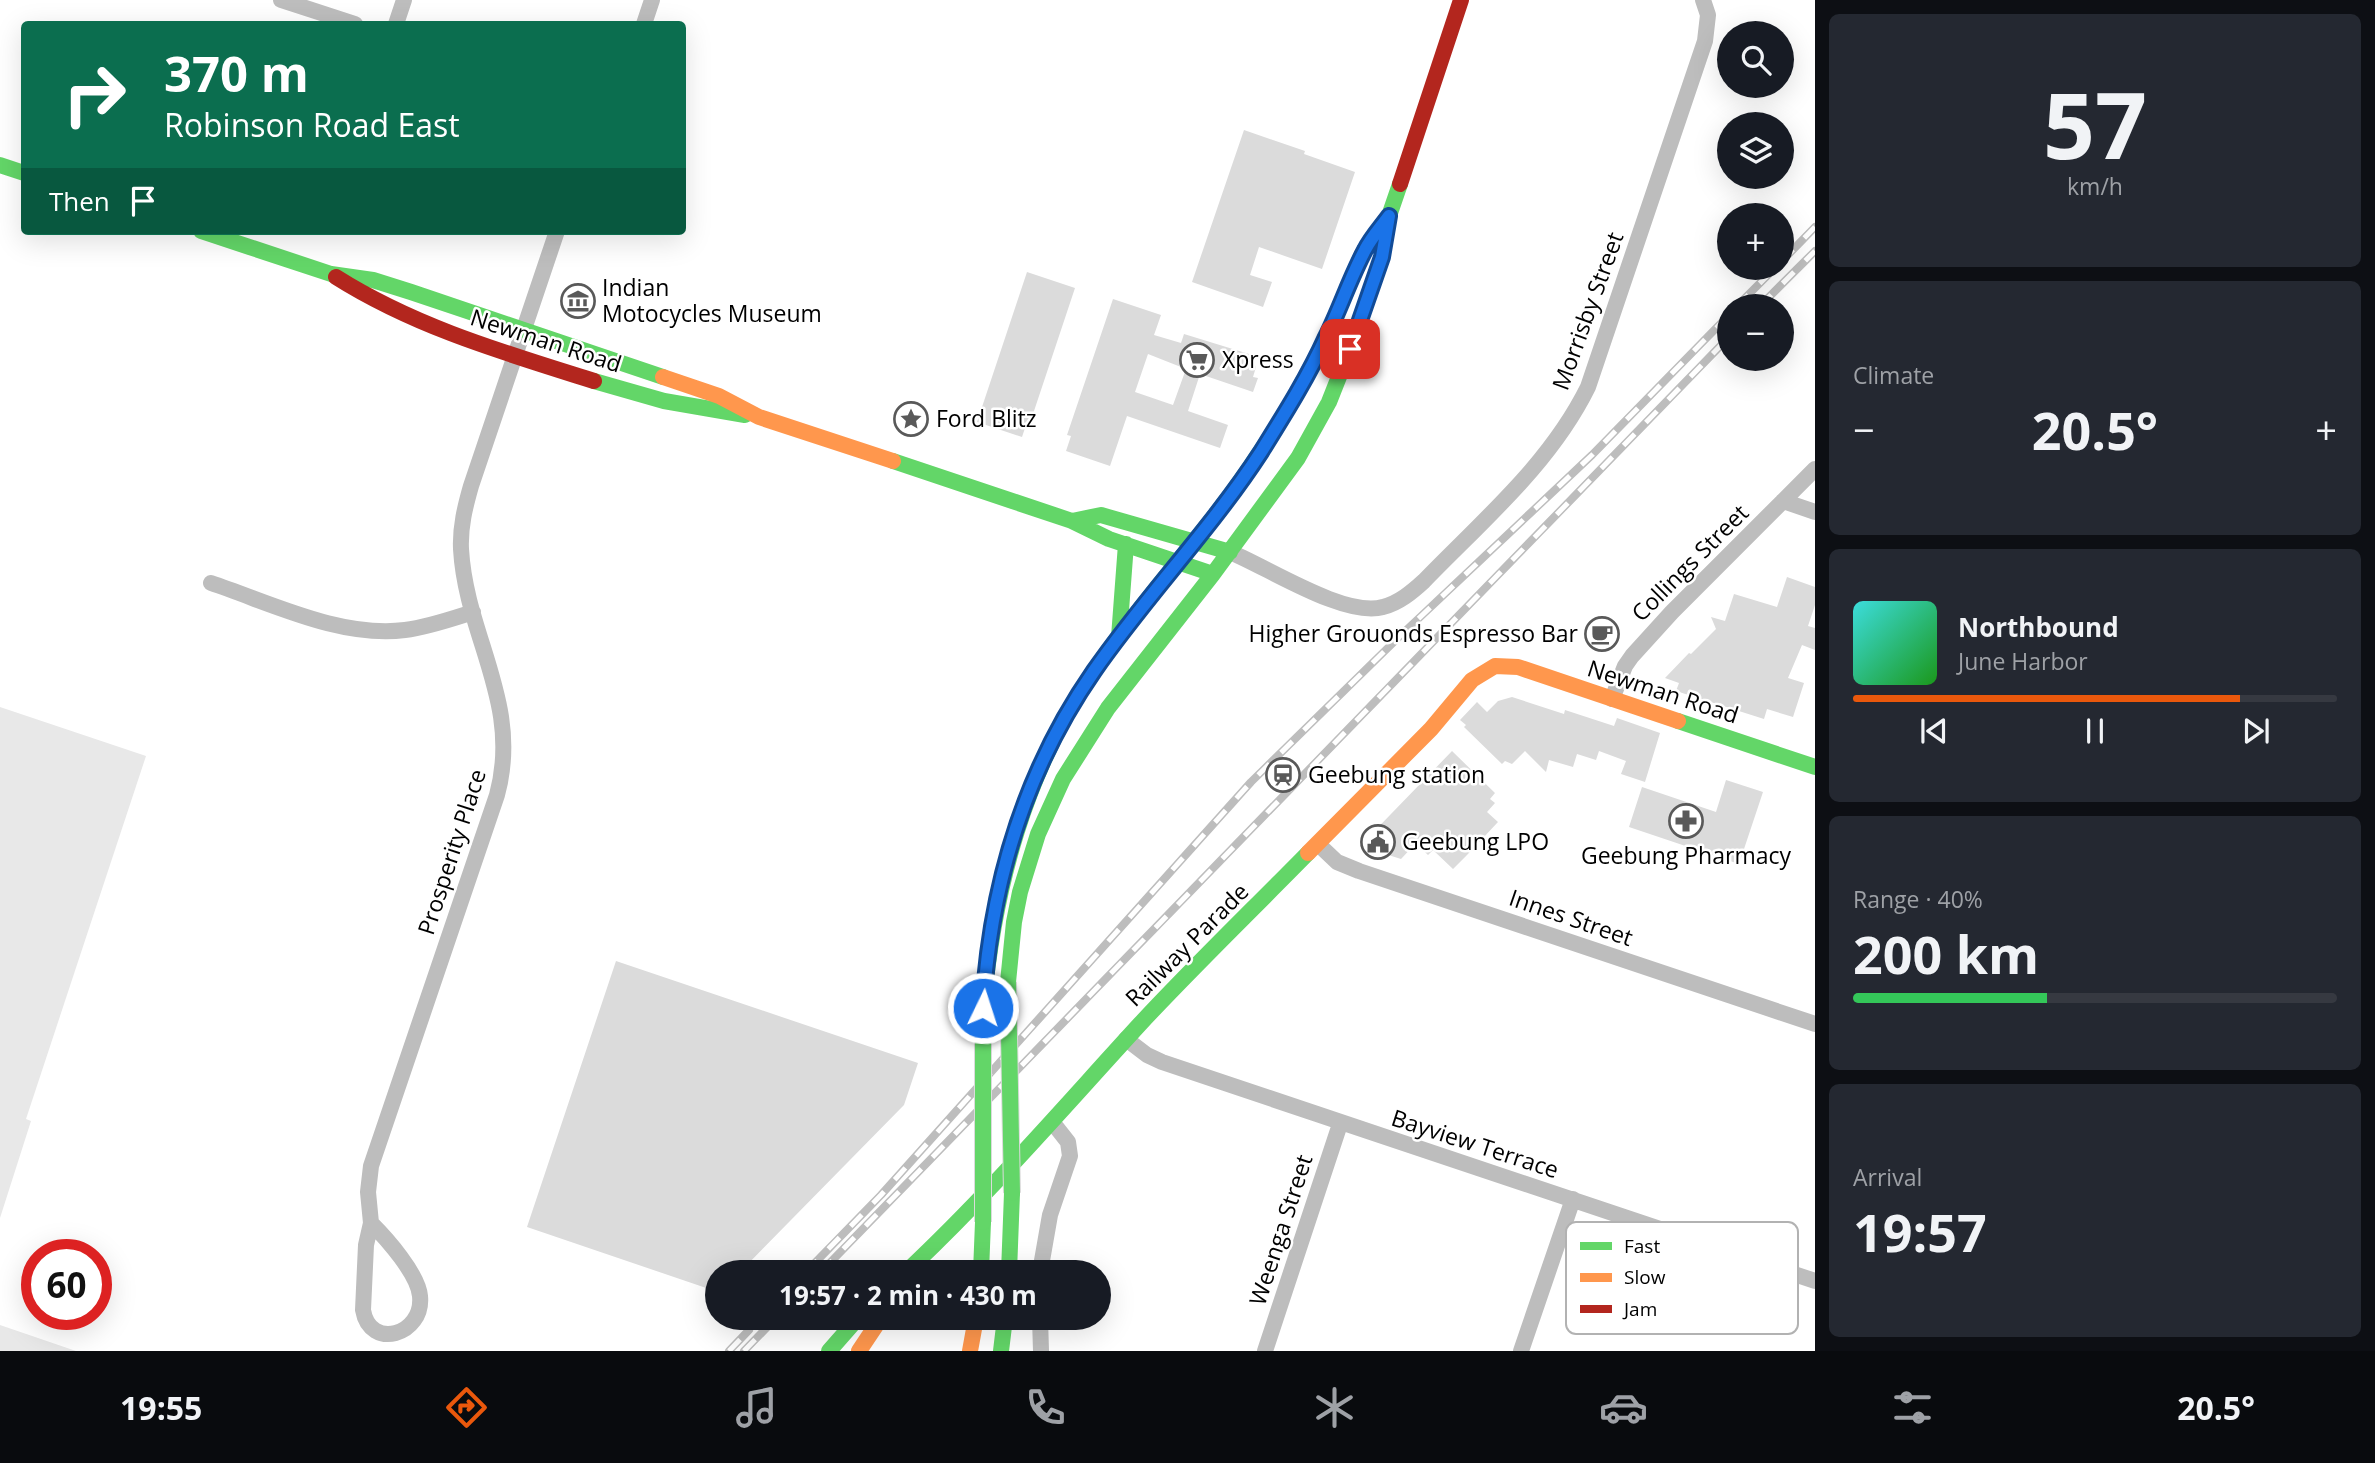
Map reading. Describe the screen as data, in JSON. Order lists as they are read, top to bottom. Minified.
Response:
{"streets":{"main road":["Newman Road","Railway Parade"],"street":["Morrisby Street","Collings Street","Prosperity Place","Innes Street","Bayview Terrace","Weenga Street"]},"crossings":[["Morrisby Street","Newman Road"],["Newman Road","Collings Street"],["Newman Road","Prosperity Place"],["Newman Road","Railway Parade"],["Innes Street","Railway Parade"],["Railway Parade","Bayview Terrace"],["Bayview Terrace","Weenga Street"]],"places":{"museum":["Indian Motocycles Museum"],"supermarket":["Xpress"],"place":["Ford Blitz"],"cafe":["Higher Grouonds Espresso Bar"],"station":["Geebung station"],"pharmacy":["Geebung Pharmacy"],"public building":["Geebung LPO"]},"legend":["Fast","Slow","Jam"],"page":{"tile":[["57","km/h"],"Climate",["Range · 40%","200 km"],["Arrival","19:57"]],"map_buttons":["+","−"],"turn":["370 m","Robinson Road East"],"then":"Then","heat":["−","20.5°","+"],"song":["Northbound","June Harbor"],"limit":"60","trip":"19:57 · 2 min · 430 m","tabs":["19:55","20.5°"]}}
